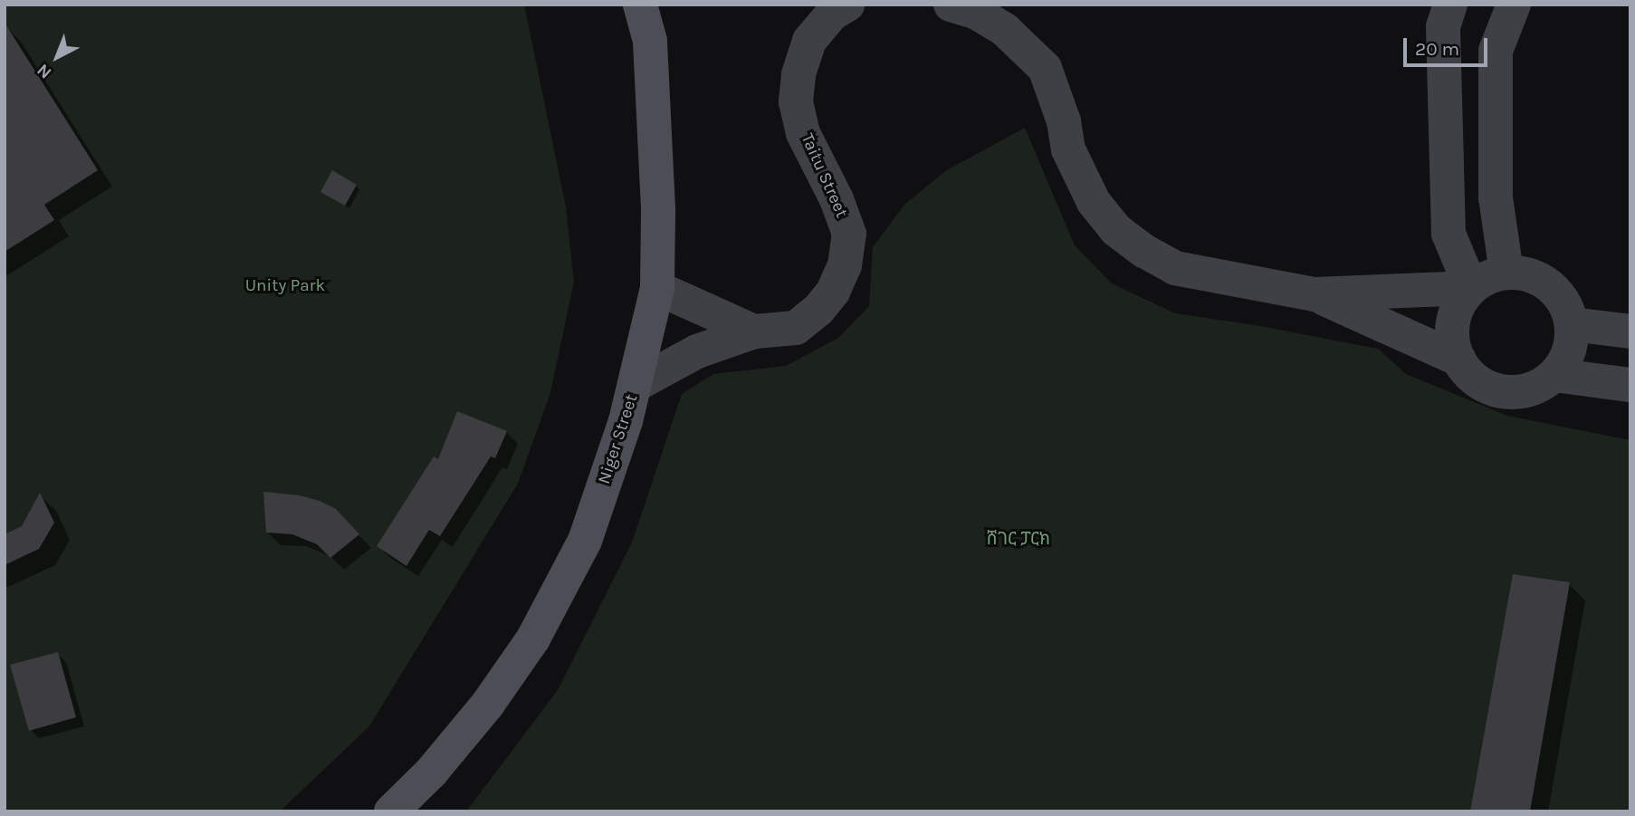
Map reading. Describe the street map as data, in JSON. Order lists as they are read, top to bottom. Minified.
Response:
{"streets":{"main road":["Taitu Street","Niger Street"]},"crossings":[["Taitu Street","Niger Street"]],"parks":["Unity Park","ሸገር ፓርክ"],"scale_bar":"20 m","north":"bottom left"}
